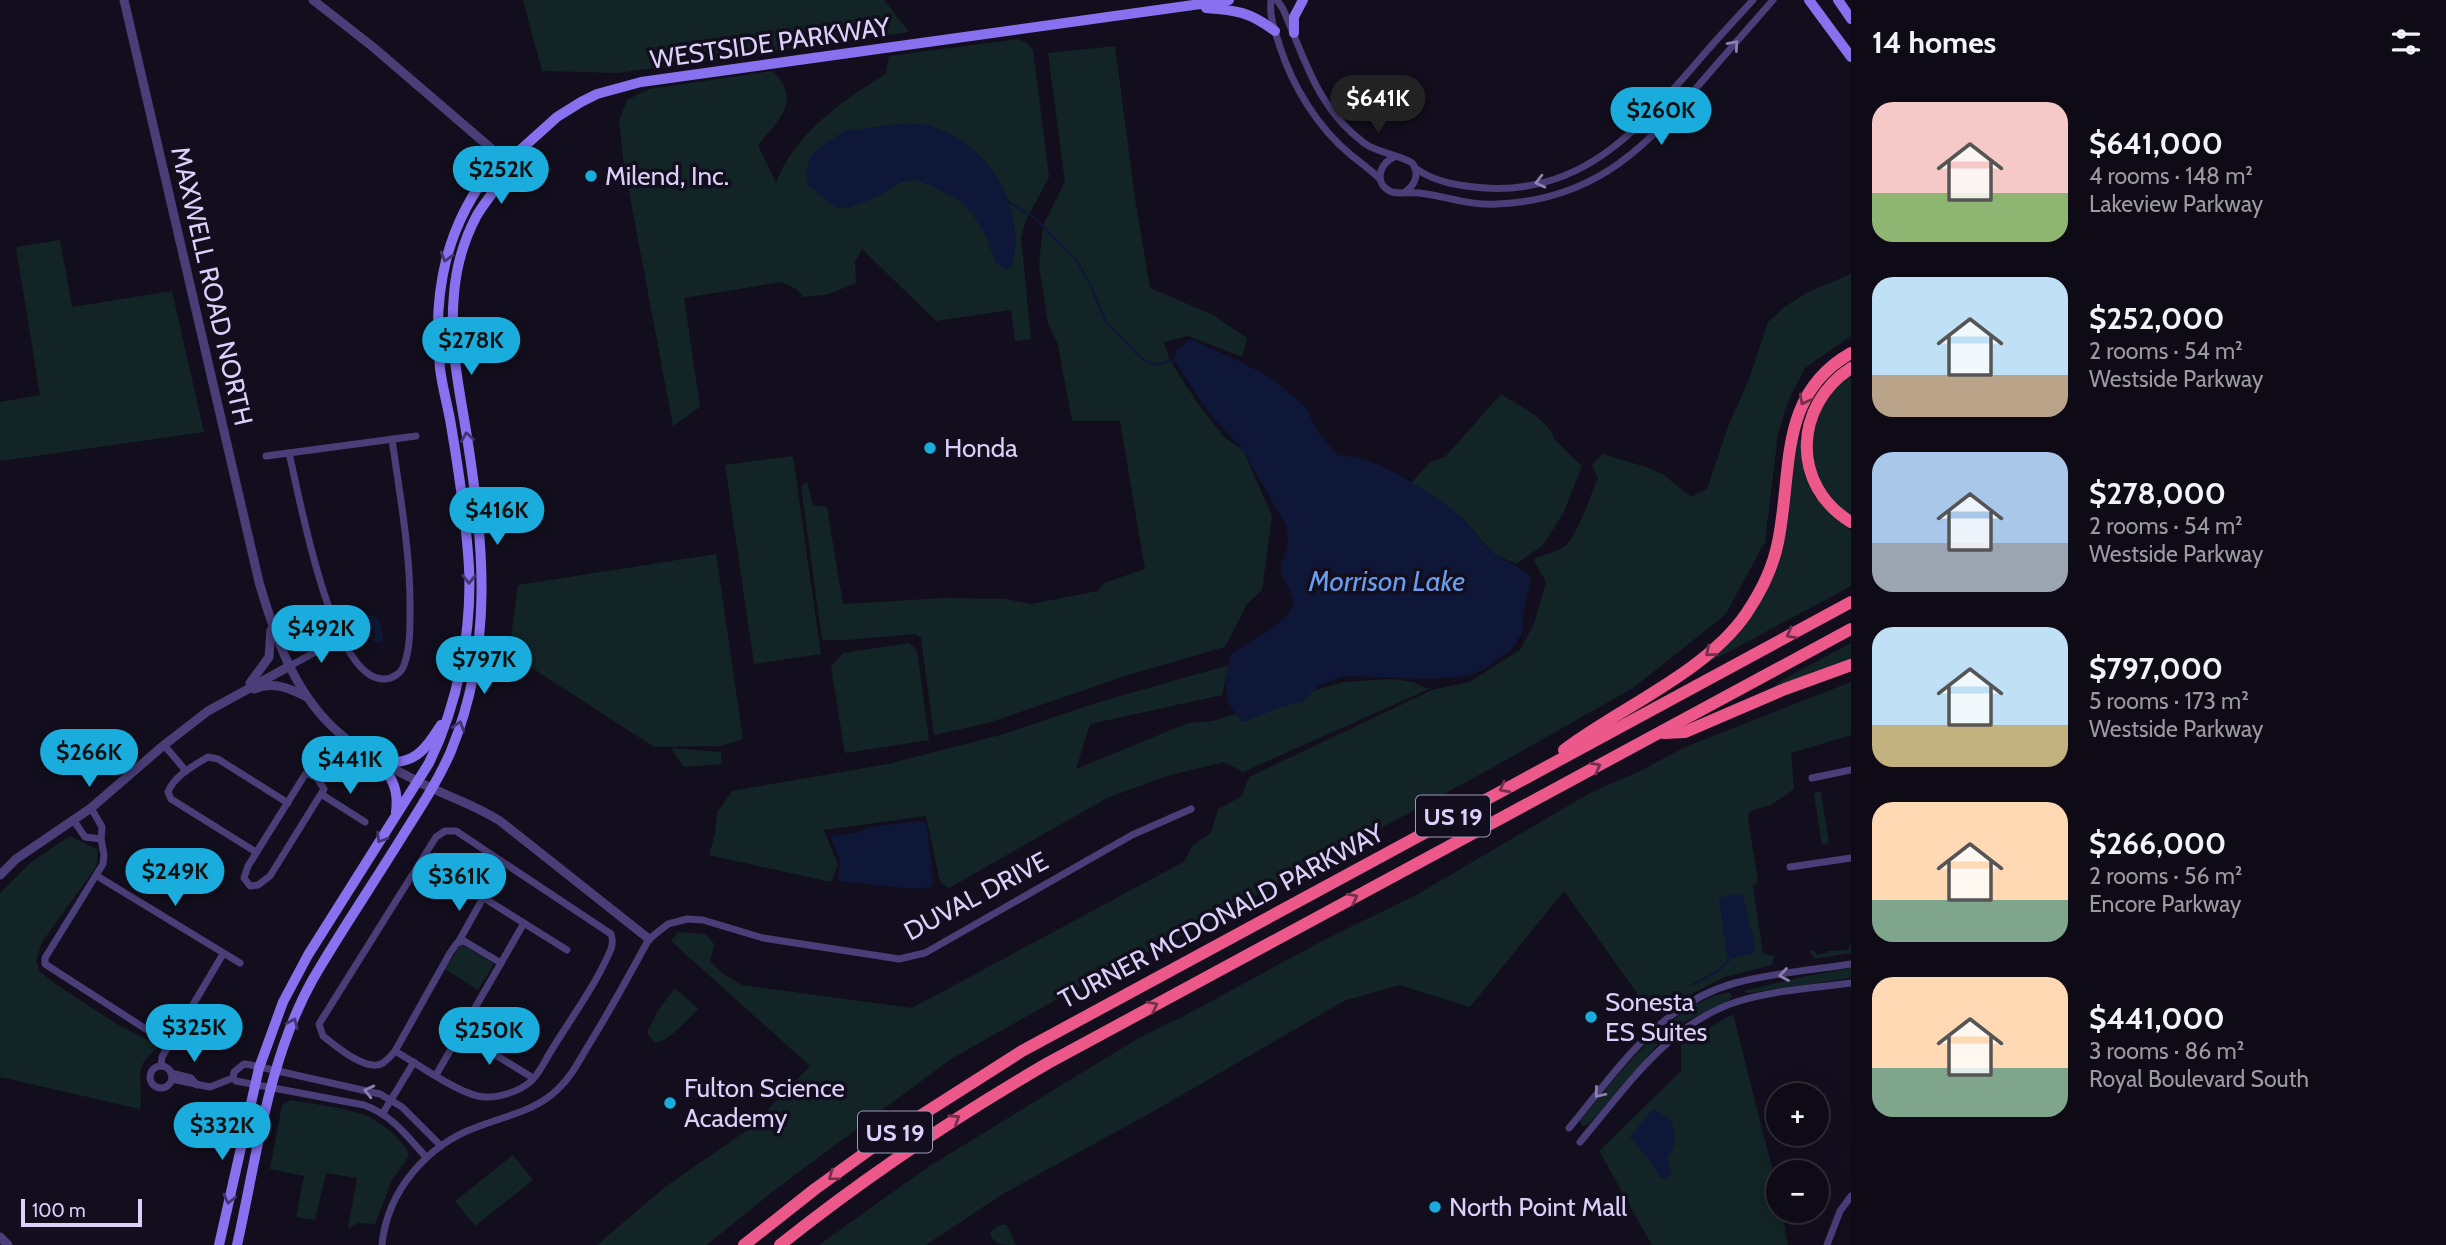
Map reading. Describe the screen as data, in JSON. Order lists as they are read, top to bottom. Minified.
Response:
{"streets":{"highway":["US 19","TURNER MCDONALD PARKWAY"],"main road":["WESTSIDE PARKWAY"],"street":["MAXWELL ROAD NORTH","DUVAL DRIVE"]},"crossings":[["WESTSIDE PARKWAY","MAXWELL ROAD NORTH"],["MAXWELL ROAD NORTH","DUVAL DRIVE"]],"water":["Morrison Lake"],"places":["Milend, Inc.","Honda","Sonesta ES Suites","Fulton Science Academy","North Point Mall"],"scale_bar":"100 m","page":{"heading":"14 homes","price":["$641K","$260K","$252K","$278K","$416K","$492K","$797K","$266K","$441K","$249K","$361K","$325K","$250K","$332K"],"list":[{"name":"$641,000","note":"4 rooms · 148 m² · Lakeview Parkway"},{"name":"$252,000","note":"2 rooms · 54 m² · Westside Parkway"},{"name":"$278,000","note":"2 rooms · 54 m² · Westside Parkway"},{"name":"$797,000","note":"5 rooms · 173 m² · Westside Parkway"},{"name":"$266,000","note":"2 rooms · 56 m² · Encore Parkway"},{"name":"$441,000","note":"3 rooms · 86 m² · Royal Boulevard South"}],"map_buttons":["+","−"],"scale":"100 m"}}
